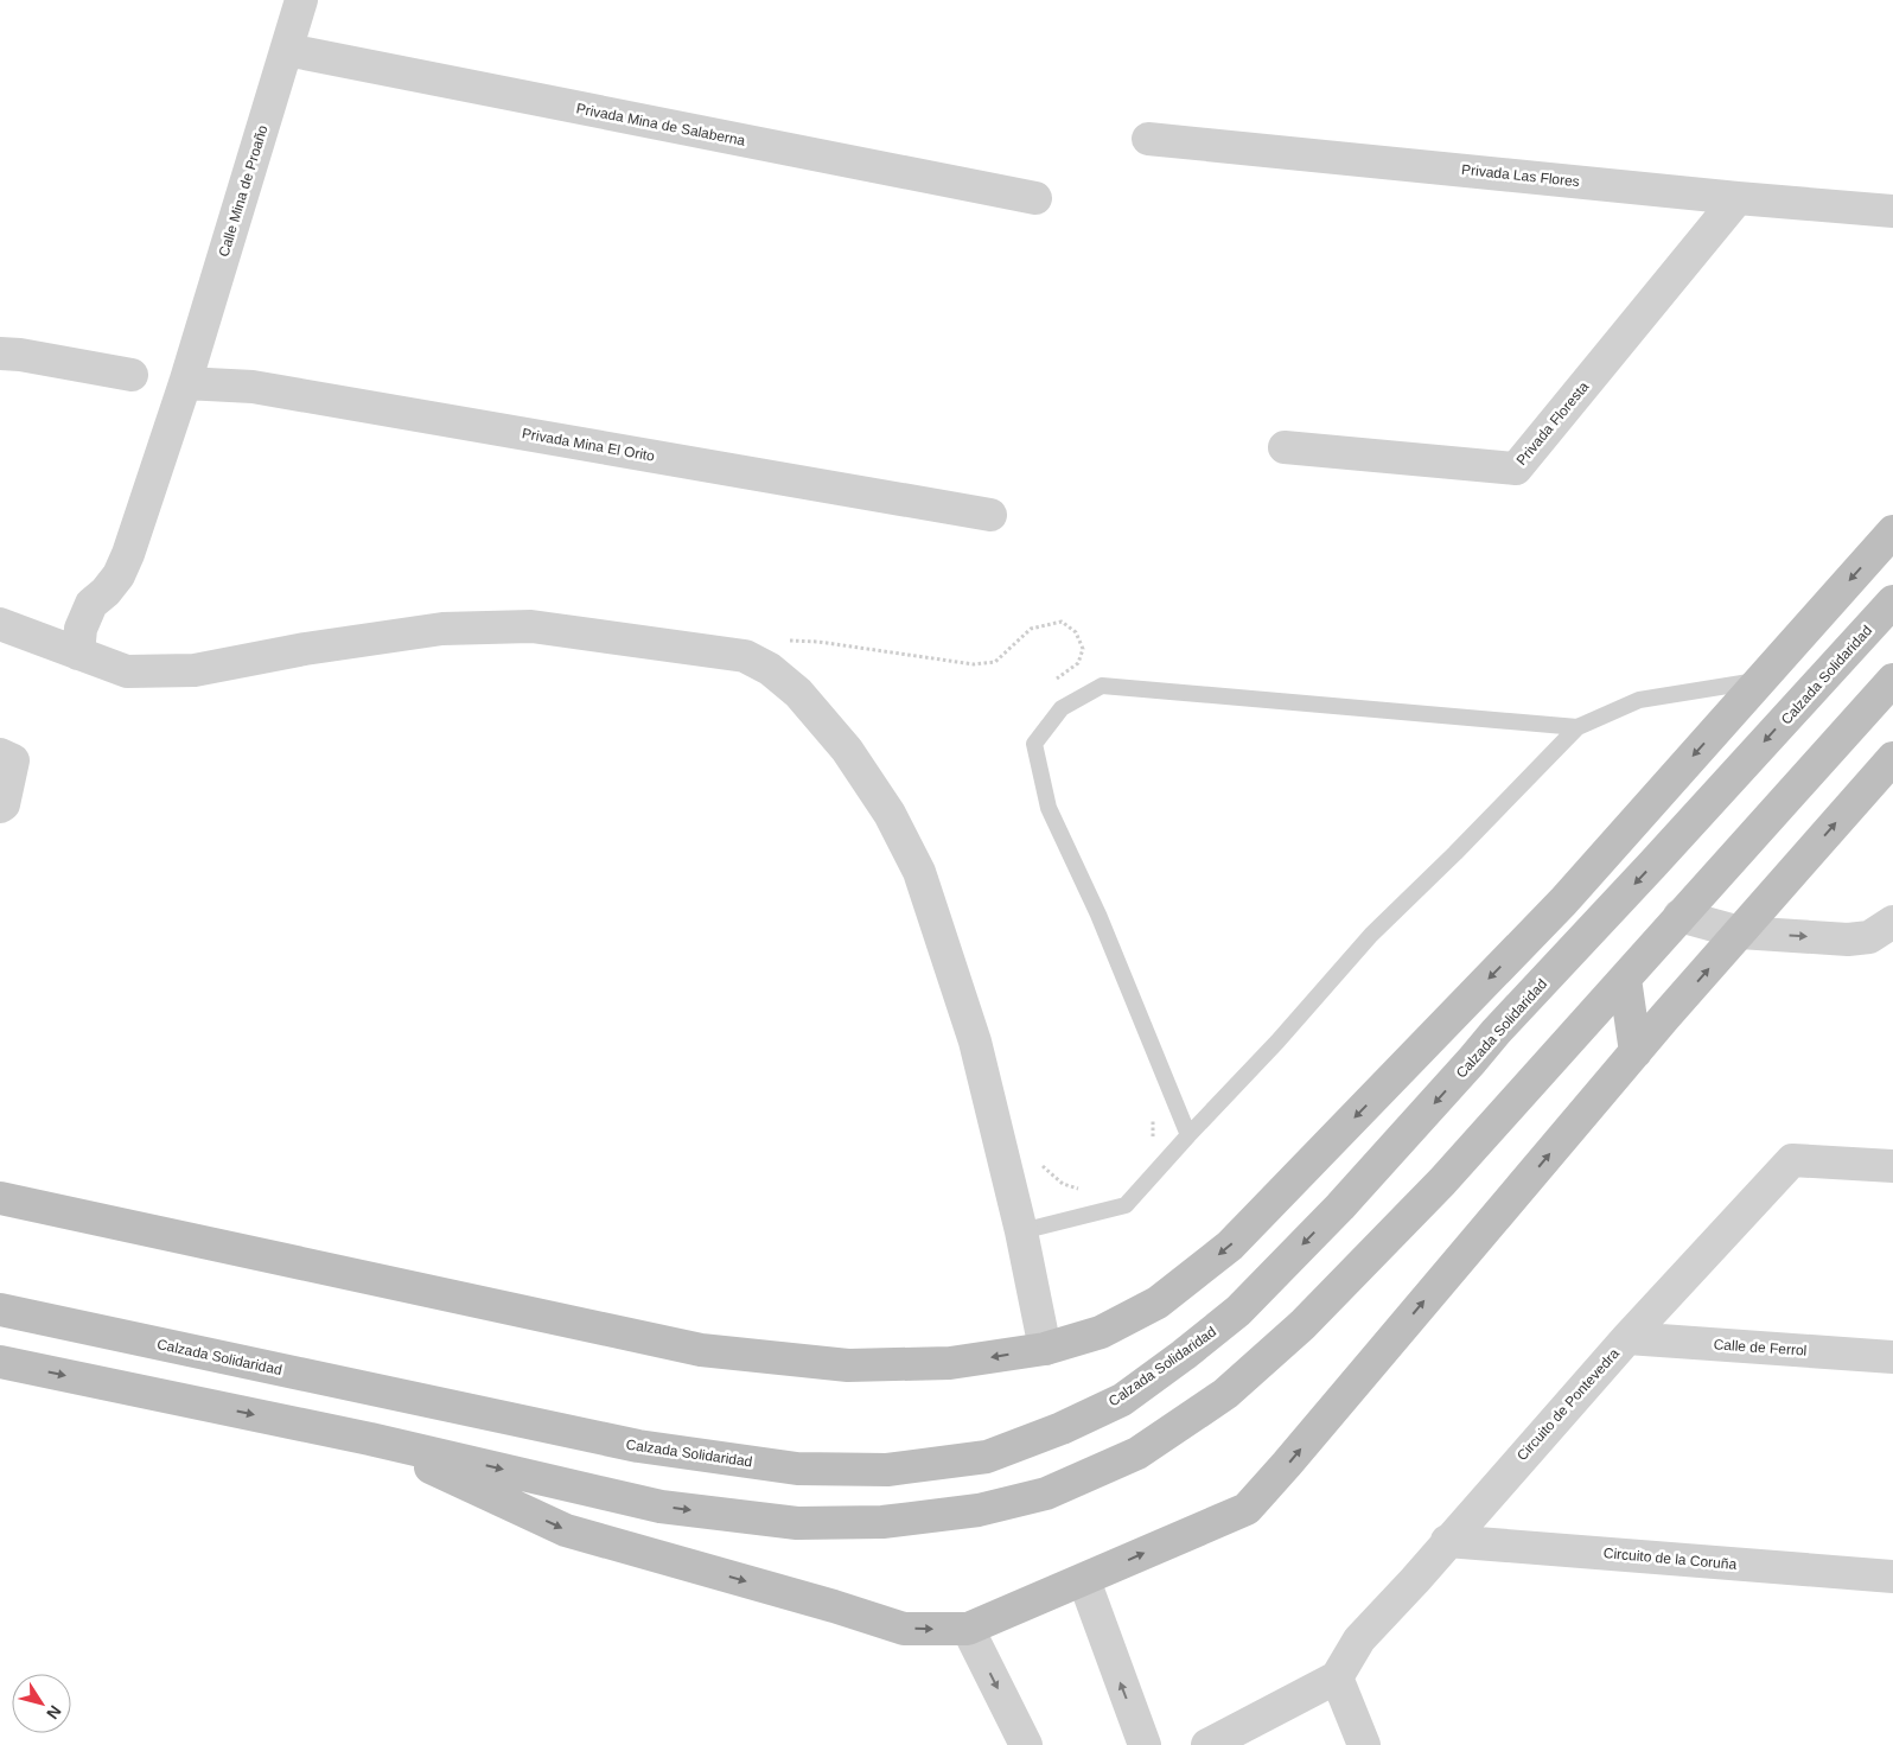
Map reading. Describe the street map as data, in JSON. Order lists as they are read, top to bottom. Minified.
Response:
{"streets":{"main road":["Calzada Solidaridad"],"street":["Privada Mina de Salaberna","Privada Las Flores","Calle Mina de Proaño","Privada Floresta","Privada Mina El Orito","Calle de Ferrol","Circuito de Pontevedra","Circuito de la Coruña"]},"crossings":[["Privada Mina de Salaberna","Calle Mina de Proaño"],["Privada Las Flores","Privada Floresta"],["Calle Mina de Proaño","Privada Mina El Orito"],["Calle de Ferrol","Circuito de Pontevedra"],["Circuito de Pontevedra","Circuito de la Coruña"]],"north":"bottom right"}
